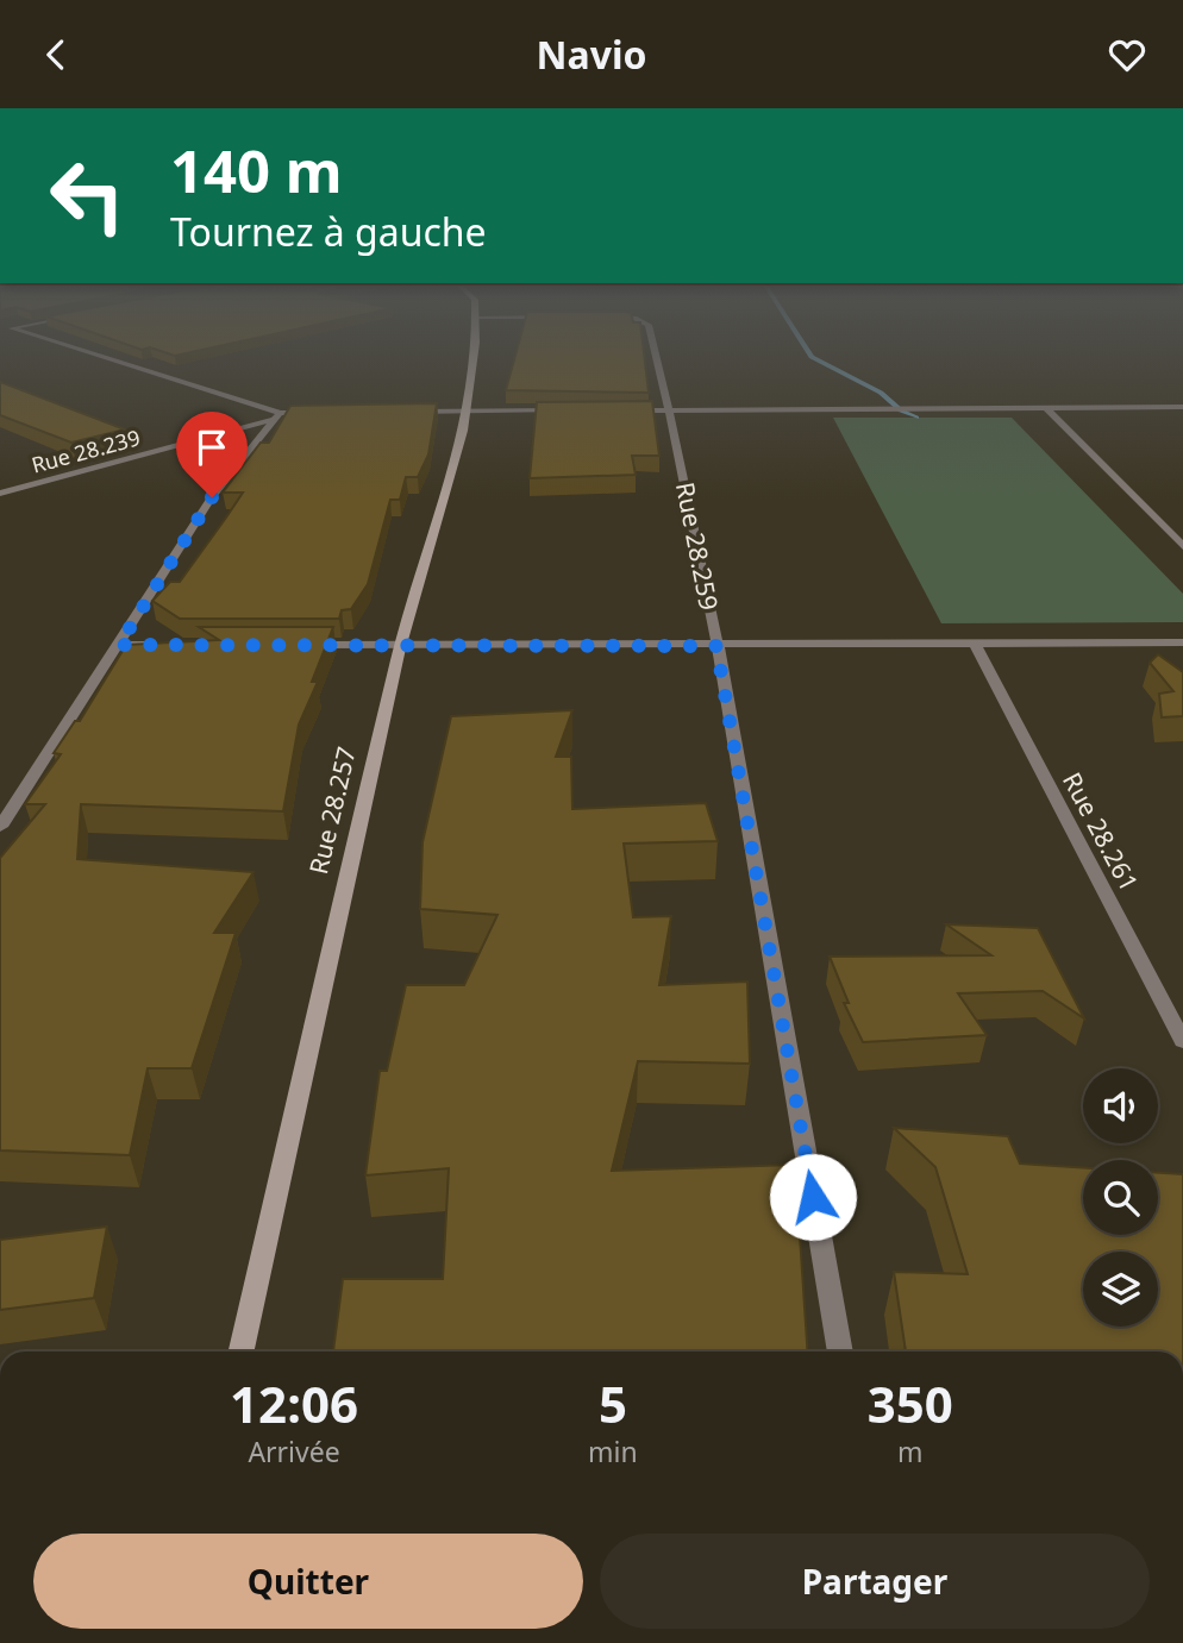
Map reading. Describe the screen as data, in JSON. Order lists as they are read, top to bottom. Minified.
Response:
{"streets":{"street":["Rue 28.239","Rue 28.259","Rue 28.257","Rue 28.261"]},"page":{"header":"Navio","turn":["140 m","Tournez à gauche"],"eta":["12:06","Arrivée","5","min","350","m"],"buttons":["Quitter","Partager"]}}
